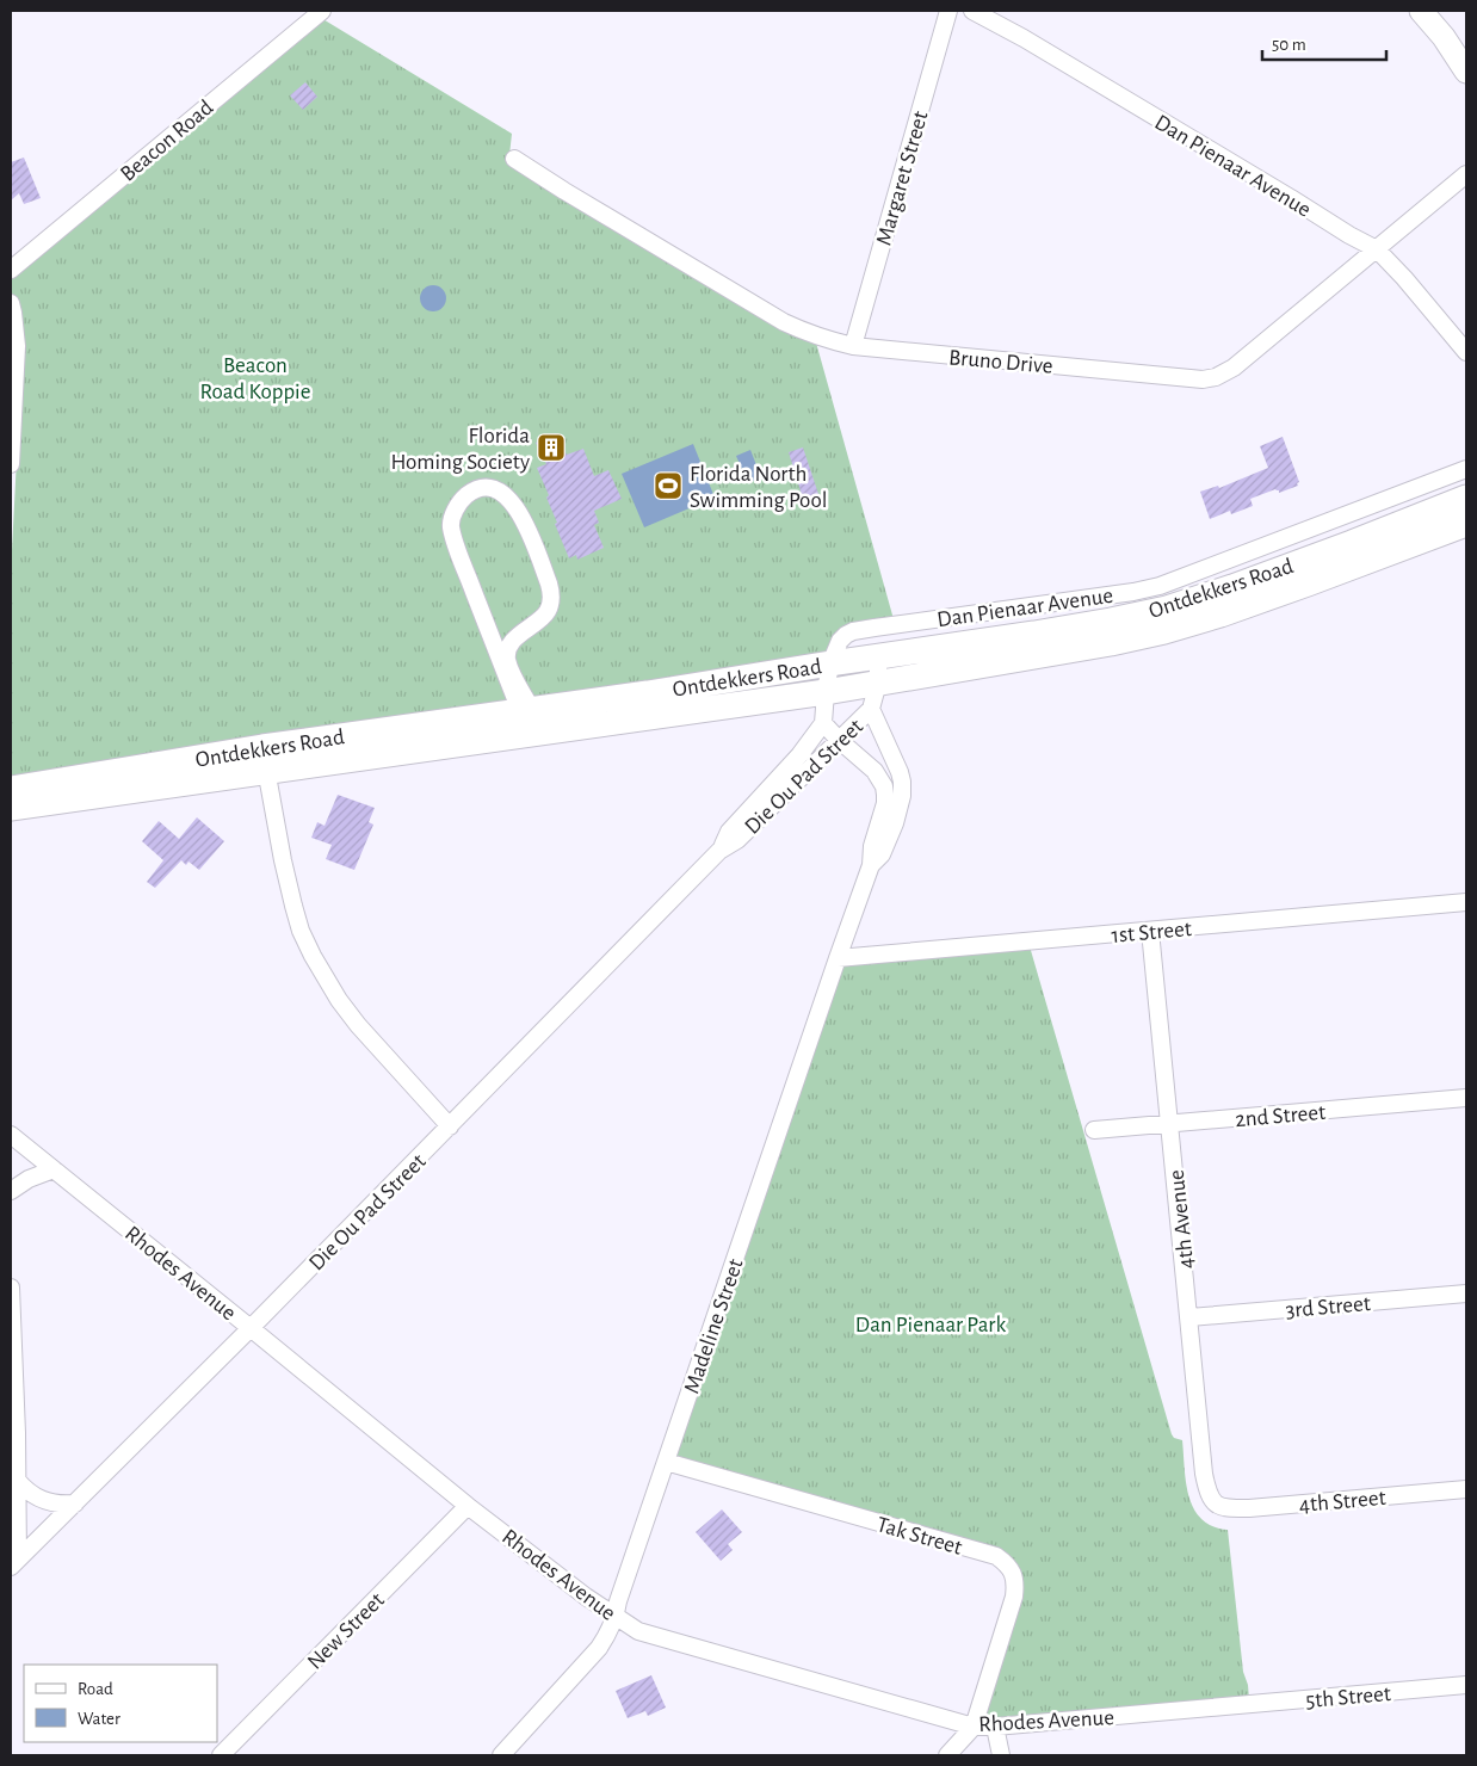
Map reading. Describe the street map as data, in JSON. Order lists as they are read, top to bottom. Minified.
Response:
{"streets":{"main road":["Ontdekkers Road"],"street":["Beacon Road","Dan Pienaar Avenue","Margaret Street","Bruno Drive","Die Ou Pad Street","1st Street","2nd Street","4th Avenue","Rhodes Avenue","3rd Street","Madeline Street","4th Street","Tak Street","New Street","5th Street"]},"crossings":[["Dan Pienaar Avenue","Bruno Drive"],["Dan Pienaar Avenue","Ontdekkers Road"],["Dan Pienaar Avenue","Die Ou Pad Street"],["Margaret Street","Bruno Drive"],["Ontdekkers Road","Die Ou Pad Street"],["Die Ou Pad Street","Rhodes Avenue"],["Die Ou Pad Street","Madeline Street"],["1st Street","4th Avenue"],["1st Street","Madeline Street"],["2nd Street","4th Avenue"],["4th Avenue","3rd Street"],["4th Avenue","4th Street"],["Rhodes Avenue","Madeline Street"],["Rhodes Avenue","Tak Street"],["Rhodes Avenue","New Street"],["Rhodes Avenue","5th Street"],["Madeline Street","Tak Street"]],"parks":["Beacon Road Koppie","Dan Pienaar Park"],"places":{"building":["Florida Homing Society"],"sports":["Florida North Swimming Pool"]},"legend":["Road","Water"],"scale_bar":"50 m"}
